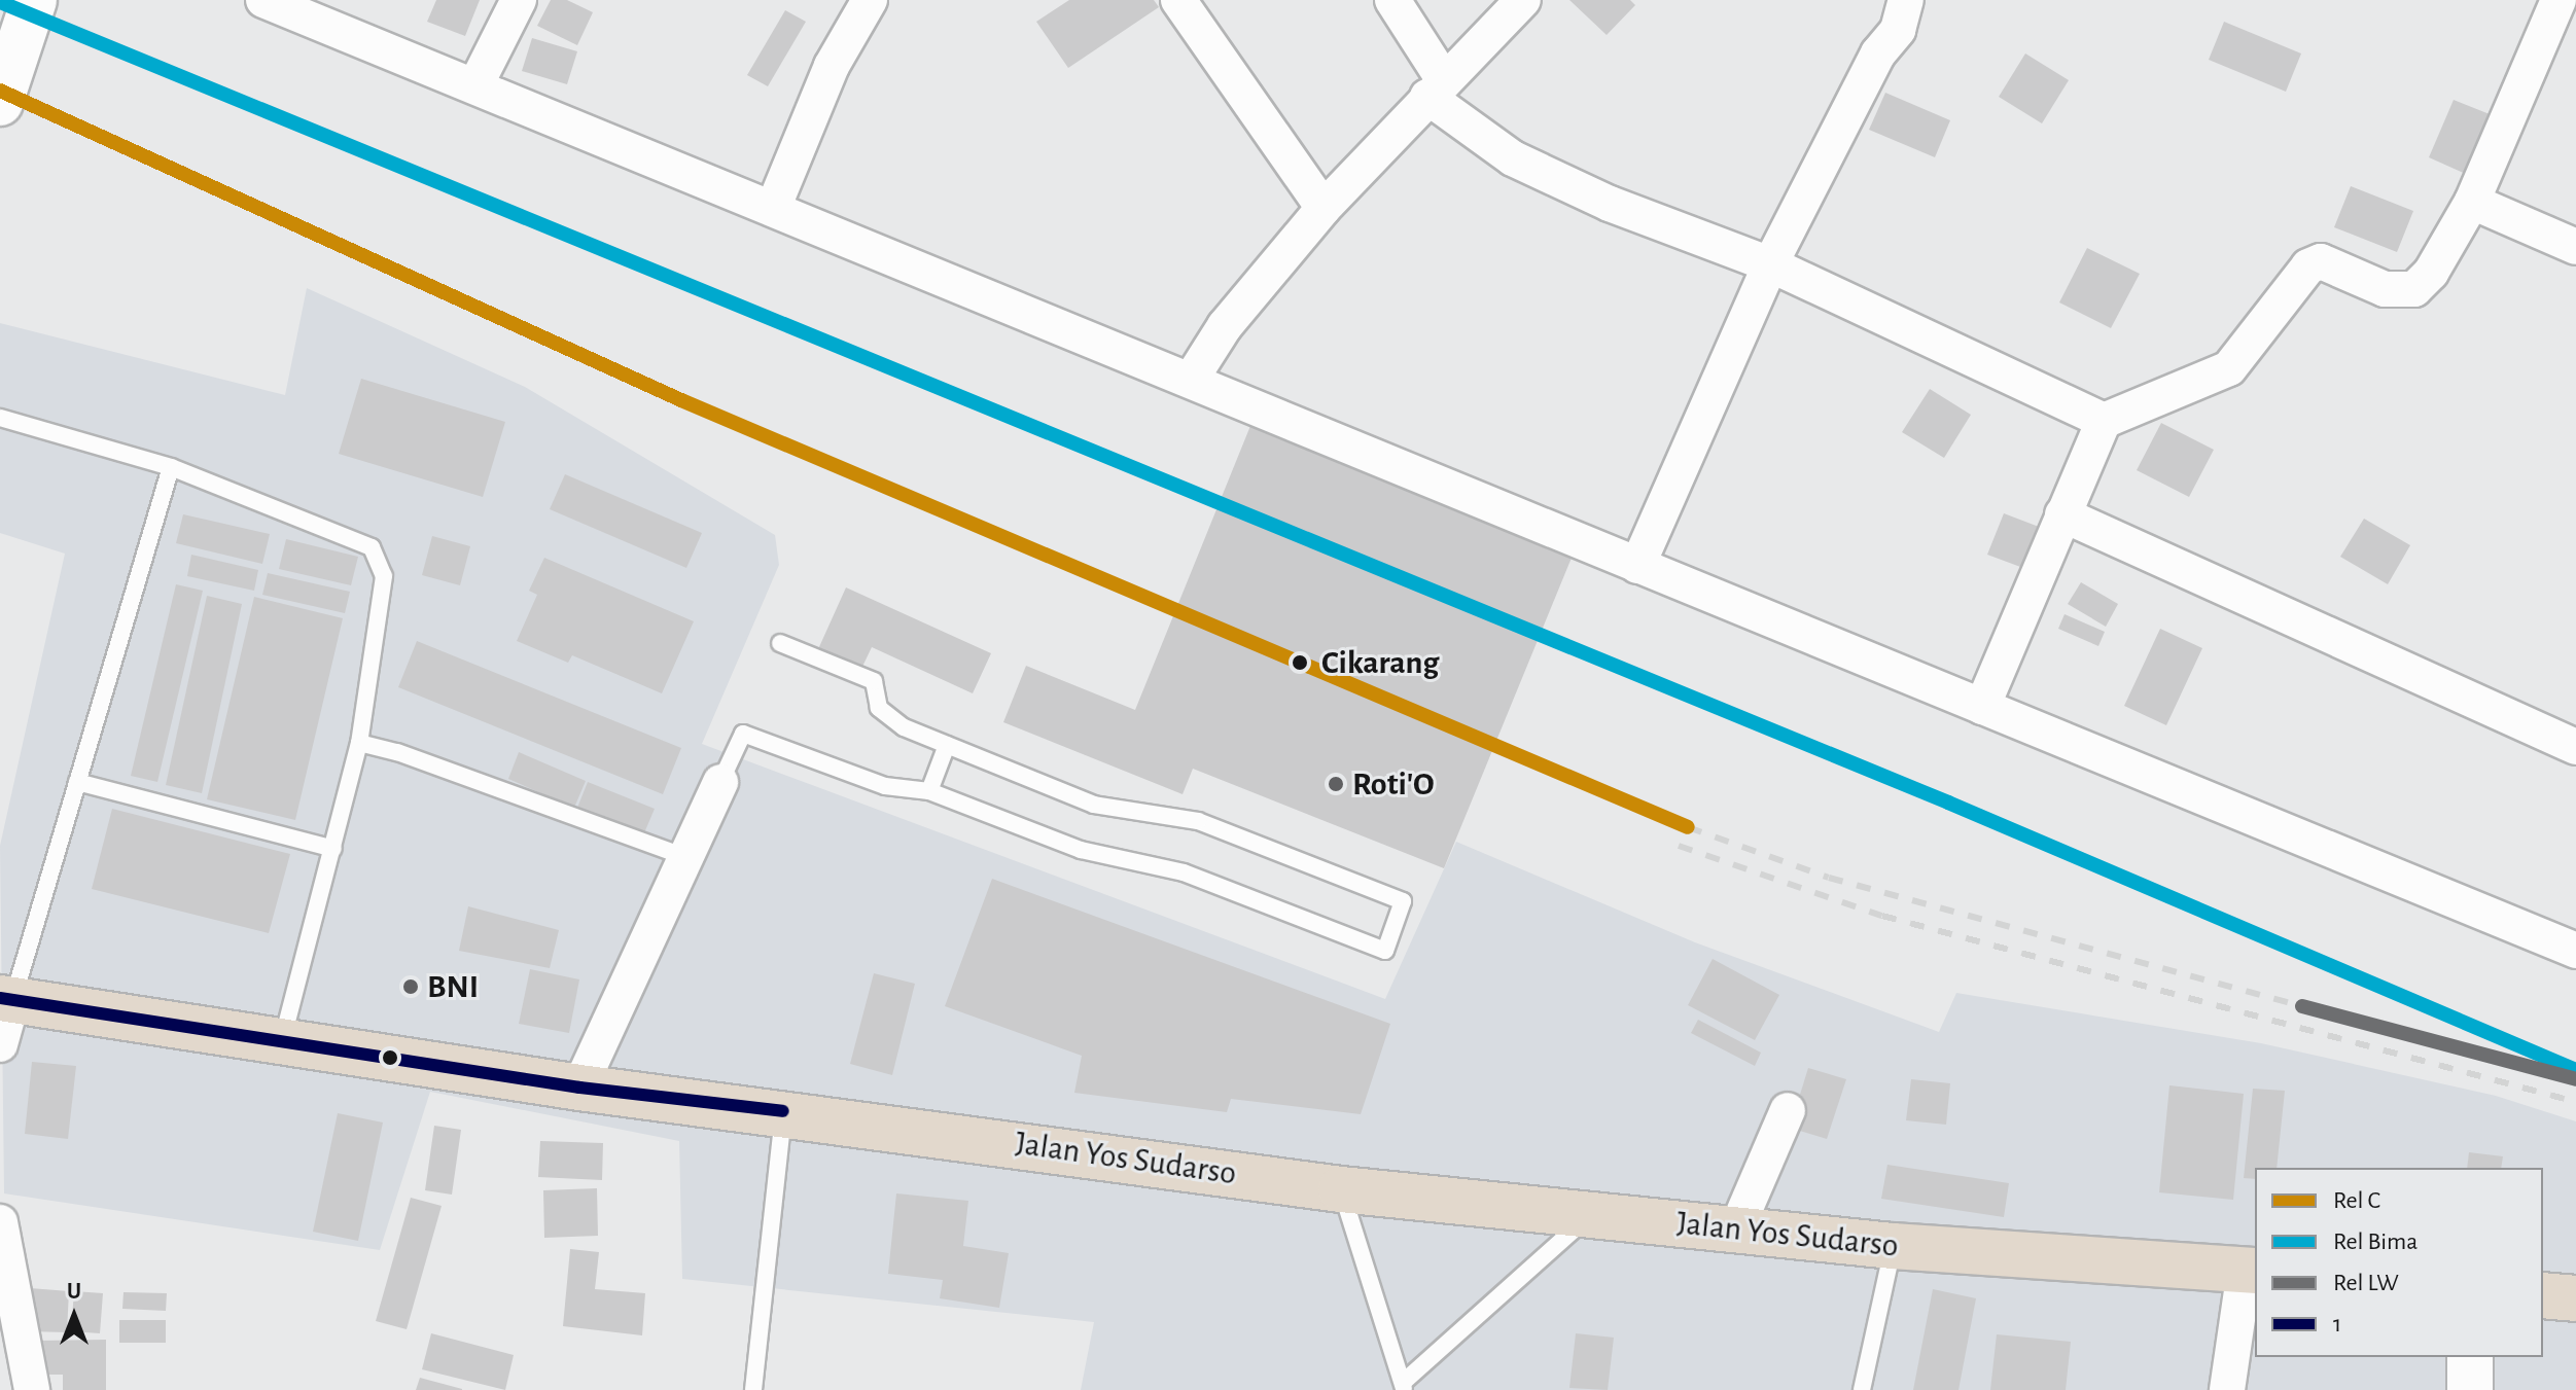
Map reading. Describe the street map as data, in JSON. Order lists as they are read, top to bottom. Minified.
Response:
{"streets":{"highway":["Jalan Yos Sudarso"]},"places":["Cikarang","Roti'O","BNI"],"lines":["rail line Bima","rail line C","transit line 1","rail line LW"],"legend":["Rel C","Rel Bima","Rel LW","1"],"north":"top"}
